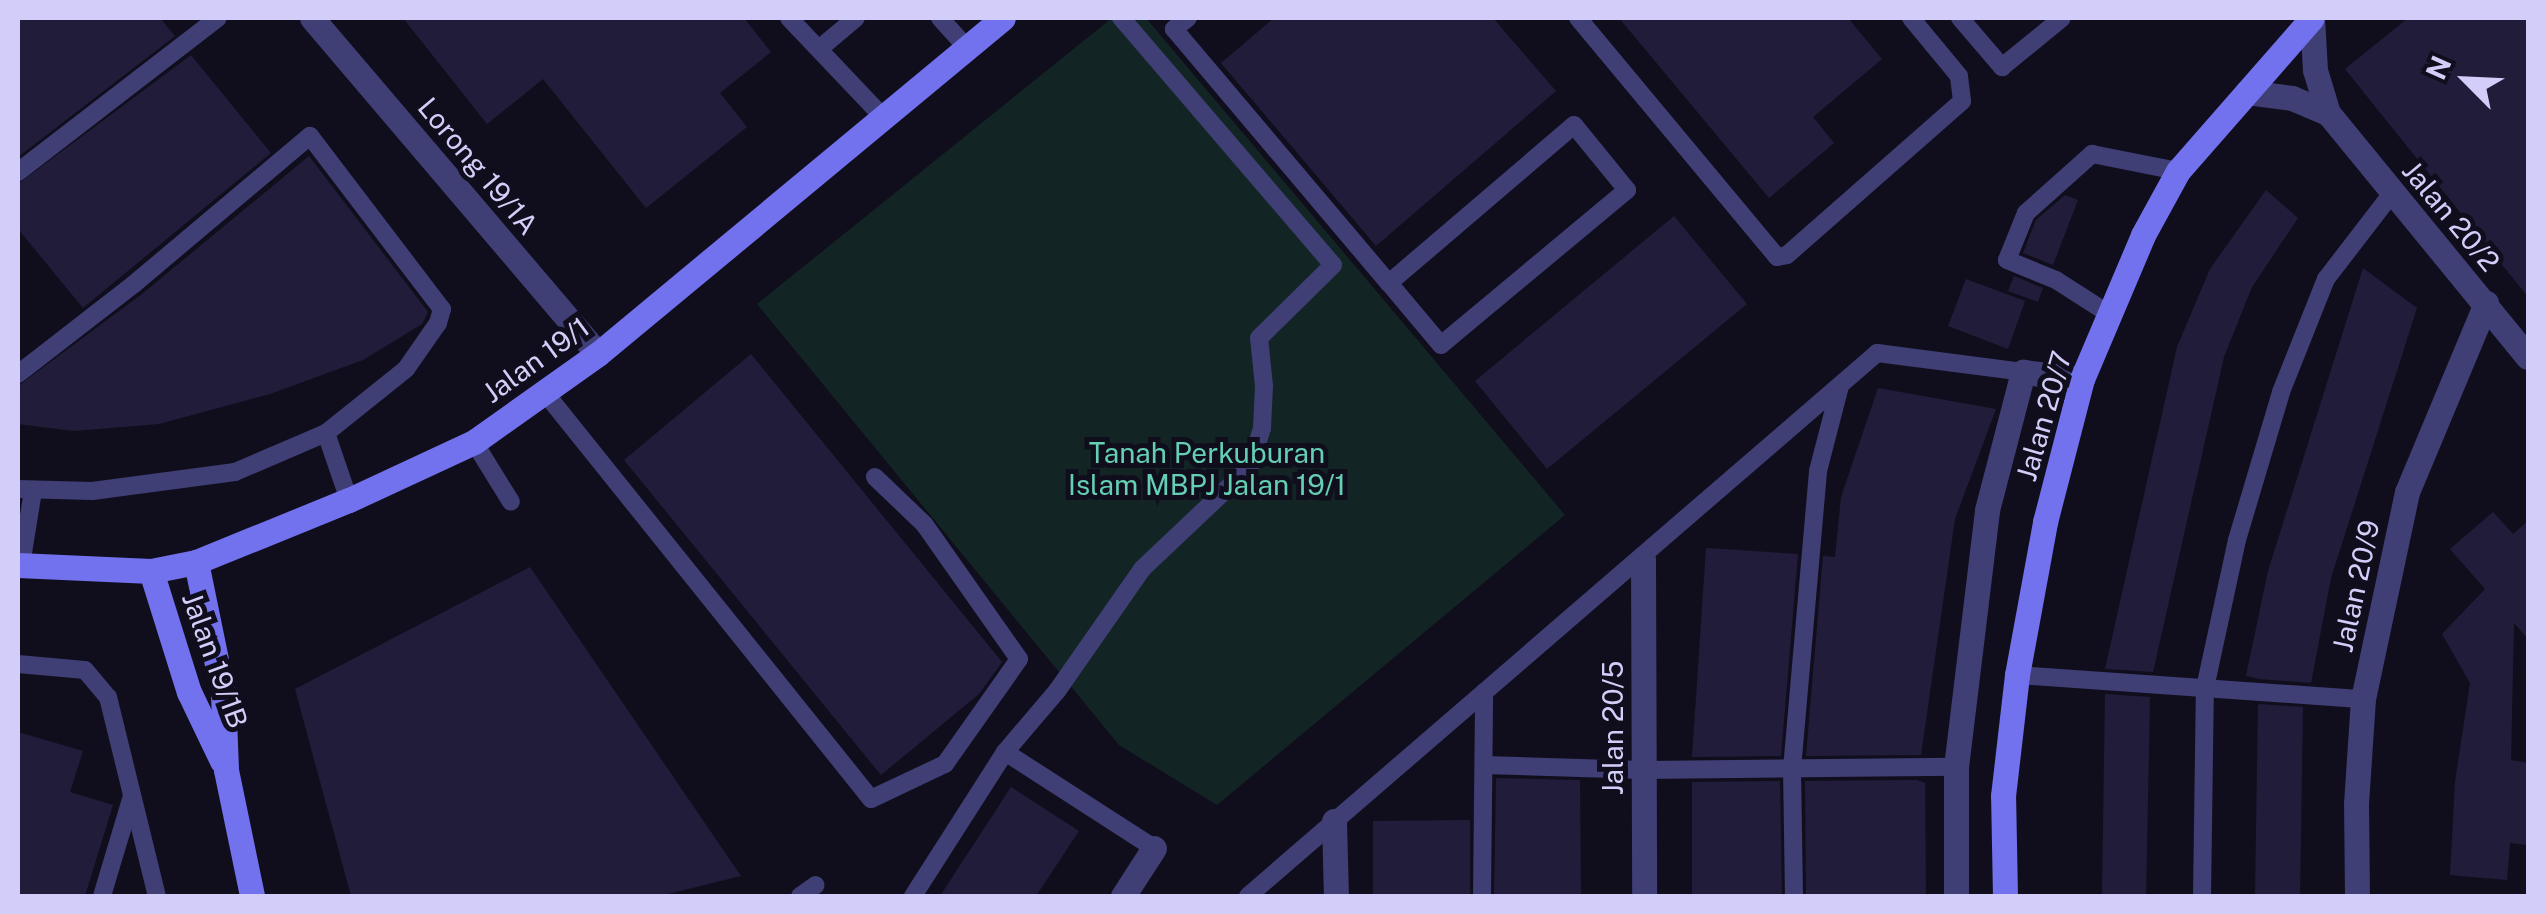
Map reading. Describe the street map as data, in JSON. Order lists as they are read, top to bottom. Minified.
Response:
{"streets":{"street":["Lorong 19/1A","Jalan 20/2","Jalan 19/1","Jalan 20/7","Jalan 20/9","Jalan 19/1B","Jalan 20/5"]},"crossings":[["Lorong 19/1A","Jalan 19/1"],["Jalan 20/2","Jalan 20/7"],["Jalan 20/2","Jalan 20/9"],["Jalan 19/1","Jalan 19/1B"]],"parks":["Tanah Perkuburan Islam MBPJ Jalan 19/1"],"north":"top left"}
